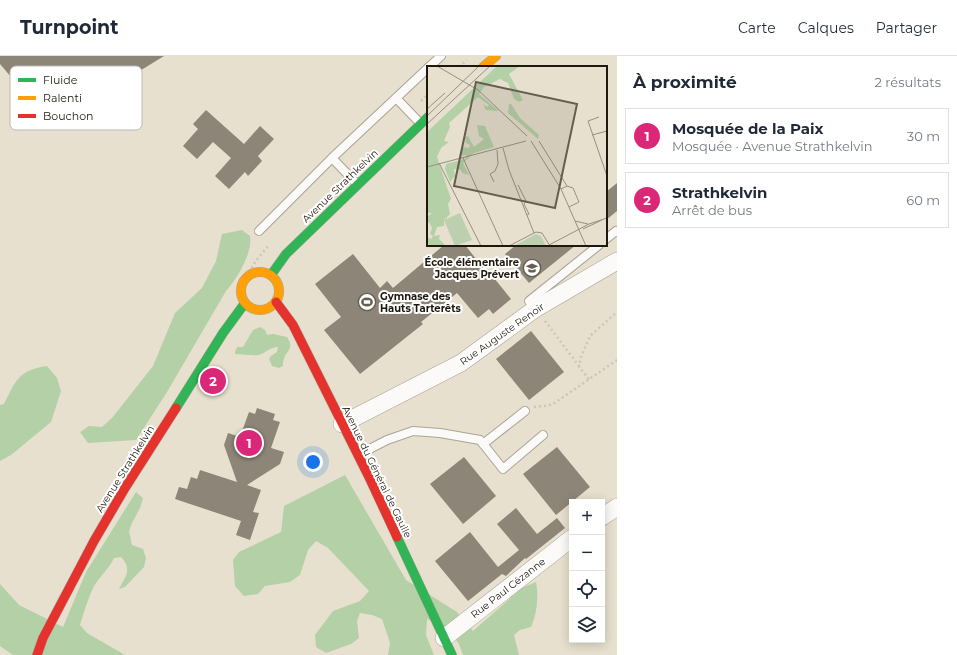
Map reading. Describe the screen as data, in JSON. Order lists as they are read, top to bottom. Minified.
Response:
{"streets":{"street":["Avenue Strathkelvin","Rue Auguste Renoir","Avenue du Général de Gaulle","Rue Paul Cézanne"]},"crossings":[["Avenue Strathkelvin","Avenue du Général de Gaulle"],["Rue Auguste Renoir","Avenue du Général de Gaulle"],["Avenue du Général de Gaulle","Rue Paul Cézanne"]],"places":{"school or university":["École élémentaire Jacques Prévert"],"sports":["Gymnase des Hauts Tarterêts"]},"legend":["Fluide","Ralenti","Bouchon"],"page":{"header":"Turnpoint","nav":["Carte","Calques","Partager"],"heading":["À proximité","2 résultats"],"list":[{"mark":"1","name":"Mosquée de la Paix","note":"Mosquée · Avenue Strathkelvin","value":"30 m"},{"mark":"2","name":"Strathkelvin","note":"Arrêt de bus","value":"60 m"}],"pins":["2","1"],"map_buttons":["+","−"]}}
